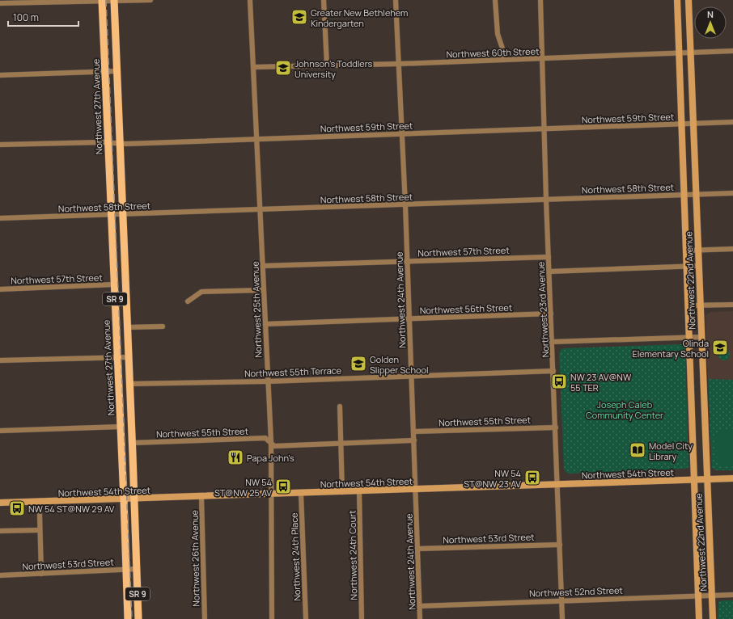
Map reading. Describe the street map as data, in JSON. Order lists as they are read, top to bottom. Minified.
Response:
{"streets":{"main road":["Northwest 27th Avenue","Northwest 22nd Avenue","SR 9","Northwest 54th Street"],"street":["Northwest 60th Street","Northwest 59th Street","Northwest 58th Street","Northwest 57th Street","Northwest 24th Avenue","Northwest 56th Street","Northwest 25th Avenue","Northwest 23rd Avenue","Northwest 55th Terrace","Northwest 55th Street","Northwest 53rd Street","Northwest 24th Court","Northwest 24th Place","Northwest 26th Avenue","Northwest 52nd Street"]},"crossings":[["Northwest 60th Street","Northwest 22nd Avenue"],["Northwest 60th Street","Northwest 24th Avenue"],["Northwest 60th Street","Northwest 25th Avenue"],["Northwest 60th Street","Northwest 23rd Avenue"],["Northwest 27th Avenue","Northwest 59th Street"],["Northwest 27th Avenue","Northwest 58th Street"],["Northwest 27th Avenue","Northwest 57th Street"],["Northwest 27th Avenue","Northwest 54th Street"],["Northwest 27th Avenue","Northwest 53rd Street"],["Northwest 59th Street","Northwest 22nd Avenue"],["Northwest 59th Street","SR 9"],["Northwest 59th Street","Northwest 24th Avenue"],["Northwest 59th Street","Northwest 25th Avenue"],["Northwest 59th Street","Northwest 23rd Avenue"],["Northwest 58th Street","Northwest 22nd Avenue"],["Northwest 58th Street","SR 9"],["Northwest 58th Street","Northwest 24th Avenue"],["Northwest 58th Street","Northwest 25th Avenue"],["Northwest 58th Street","Northwest 23rd Avenue"],["Northwest 57th Street","Northwest 24th Avenue"],["Northwest 57th Street","Northwest 25th Avenue"],["Northwest 57th Street","Northwest 23rd Avenue"],["Northwest 22nd Avenue","Northwest 54th Street"],["Northwest 22nd Avenue","Northwest 52nd Street"],["SR 9","Northwest 55th Terrace"],["SR 9","Northwest 55th Street"],["SR 9","Northwest 54th Street"],["SR 9","Northwest 53rd Street"],["Northwest 24th Avenue","Northwest 56th Street"],["Northwest 24th Avenue","Northwest 55th Terrace"],["Northwest 24th Avenue","Northwest 55th Street"],["Northwest 24th Avenue","Northwest 54th Street"],["Northwest 24th Avenue","Northwest 53rd Street"],["Northwest 24th Avenue","Northwest 52nd Street"],["Northwest 56th Street","Northwest 25th Avenue"],["Northwest 56th Street","Northwest 23rd Avenue"],["Northwest 25th Avenue","Northwest 55th Terrace"],["Northwest 25th Avenue","Northwest 55th Street"],["Northwest 25th Avenue","Northwest 54th Street"],["Northwest 23rd Avenue","Northwest 55th Terrace"],["Northwest 23rd Avenue","Northwest 55th Street"],["Northwest 23rd Avenue","Northwest 54th Street"],["Northwest 23rd Avenue","Northwest 53rd Street"],["Northwest 23rd Avenue","Northwest 52nd Street"],["Northwest 54th Street","Northwest 24th Court"],["Northwest 54th Street","Northwest 24th Place"],["Northwest 54th Street","Northwest 26th Avenue"]],"parks":["Joseph Caleb Community Center"],"places":{"school or university":["Greater New Bethlehem Kindergarten","Johnson's Toddlers University","Olinda Elementary School","Golden Slipper School"],"bus stop":["NW 23 AV@NW 55 TER","NW 54 ST@NW 23 AV","NW 54 ST@NW 25 AV","NW 54 ST@NW 29 AV"],"library":["Model City Library"],"restaurant":["Papa John's"]},"scale_bar":"100 m","north":"top"}
